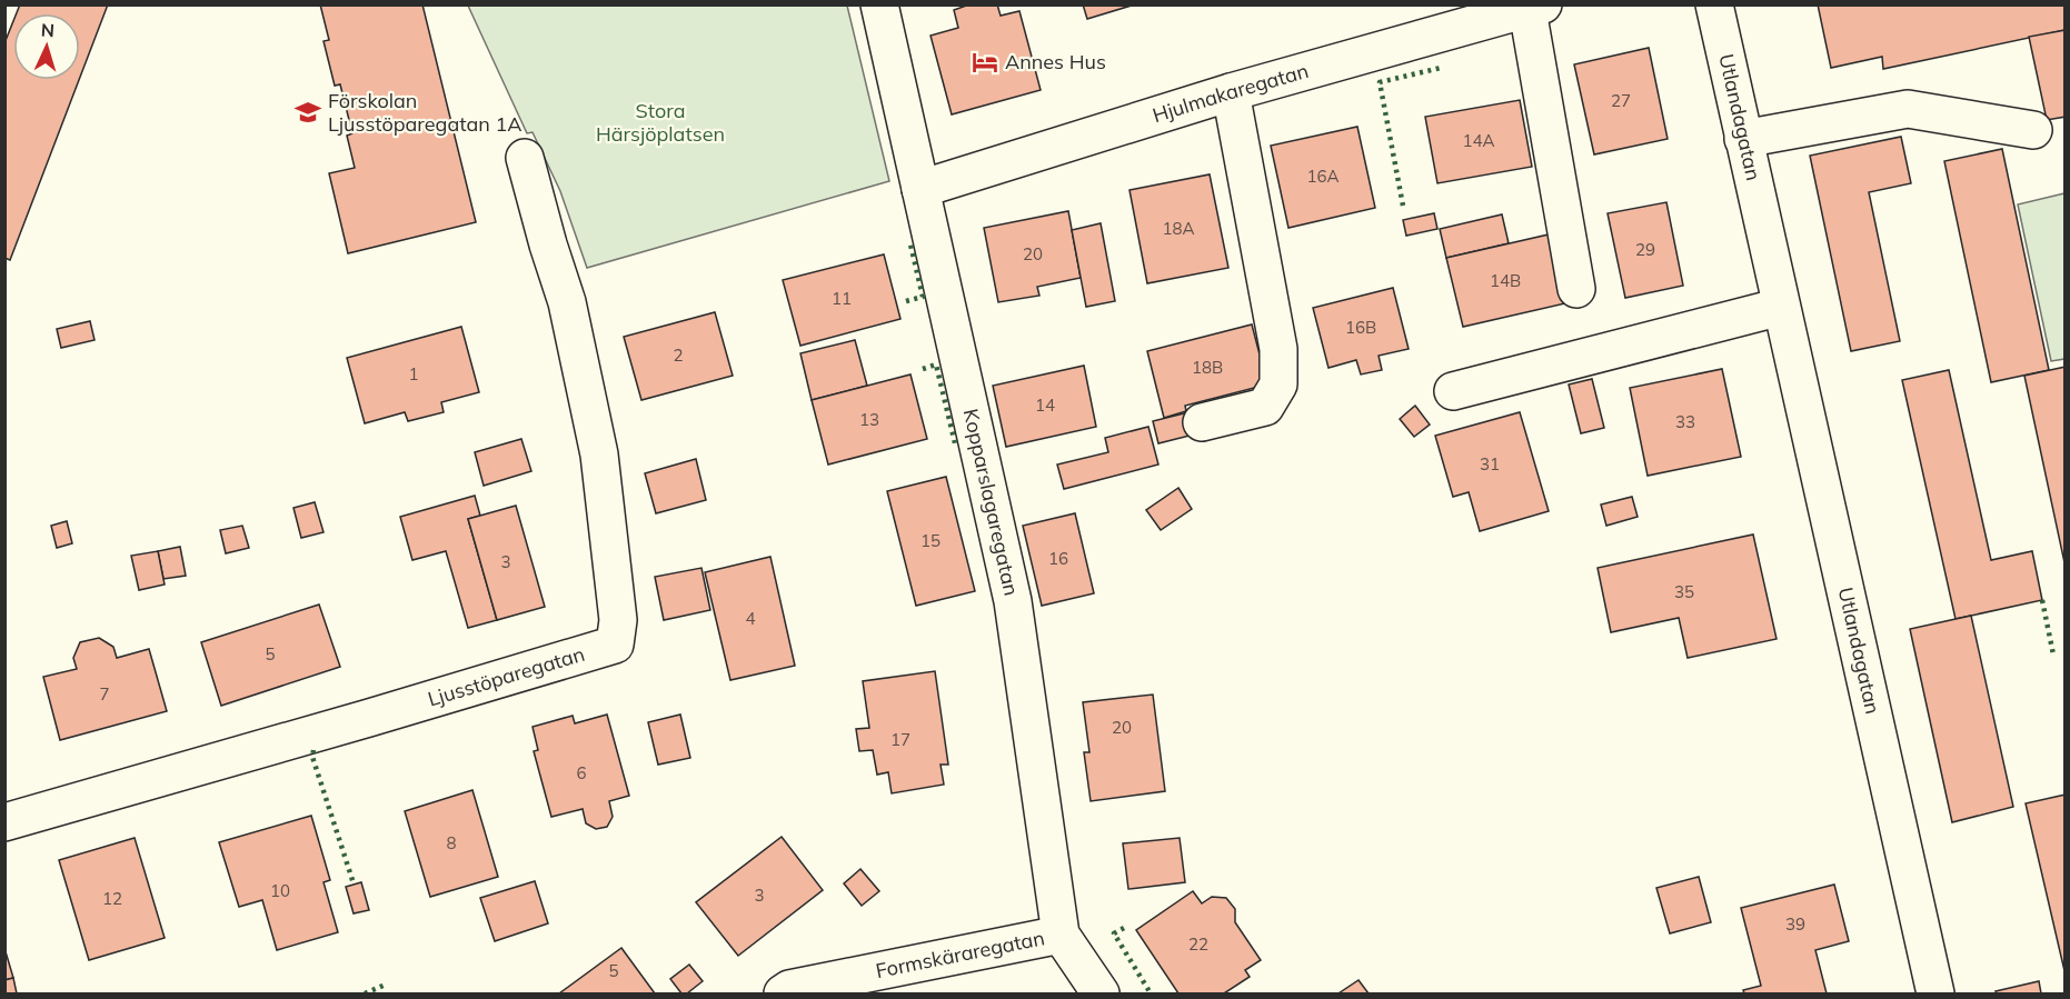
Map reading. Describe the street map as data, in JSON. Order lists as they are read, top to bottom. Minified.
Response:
{"streets":{"street":["Hjulmakaregatan","Utlandagatan","Kopparslagaregatan","Ljusstöparegatan","Formskäraregatan"]},"crossings":[["Hjulmakaregatan","Kopparslagaregatan"],["Kopparslagaregatan","Formskäraregatan"]],"parks":["Stora Härsjöplatsen"],"places":{"hotel":["Annes Hus"],"school or university":["Förskolan Ljusstöparegatan 1A"]},"house_numbers":["27","14A","16A","18A","29","20","14B","11","16B","2","18B","1","14","13","33","31","15","16","3","35","4","5","7","20","17","6","8","10","3","12","39","22","5"],"north":"top"}
